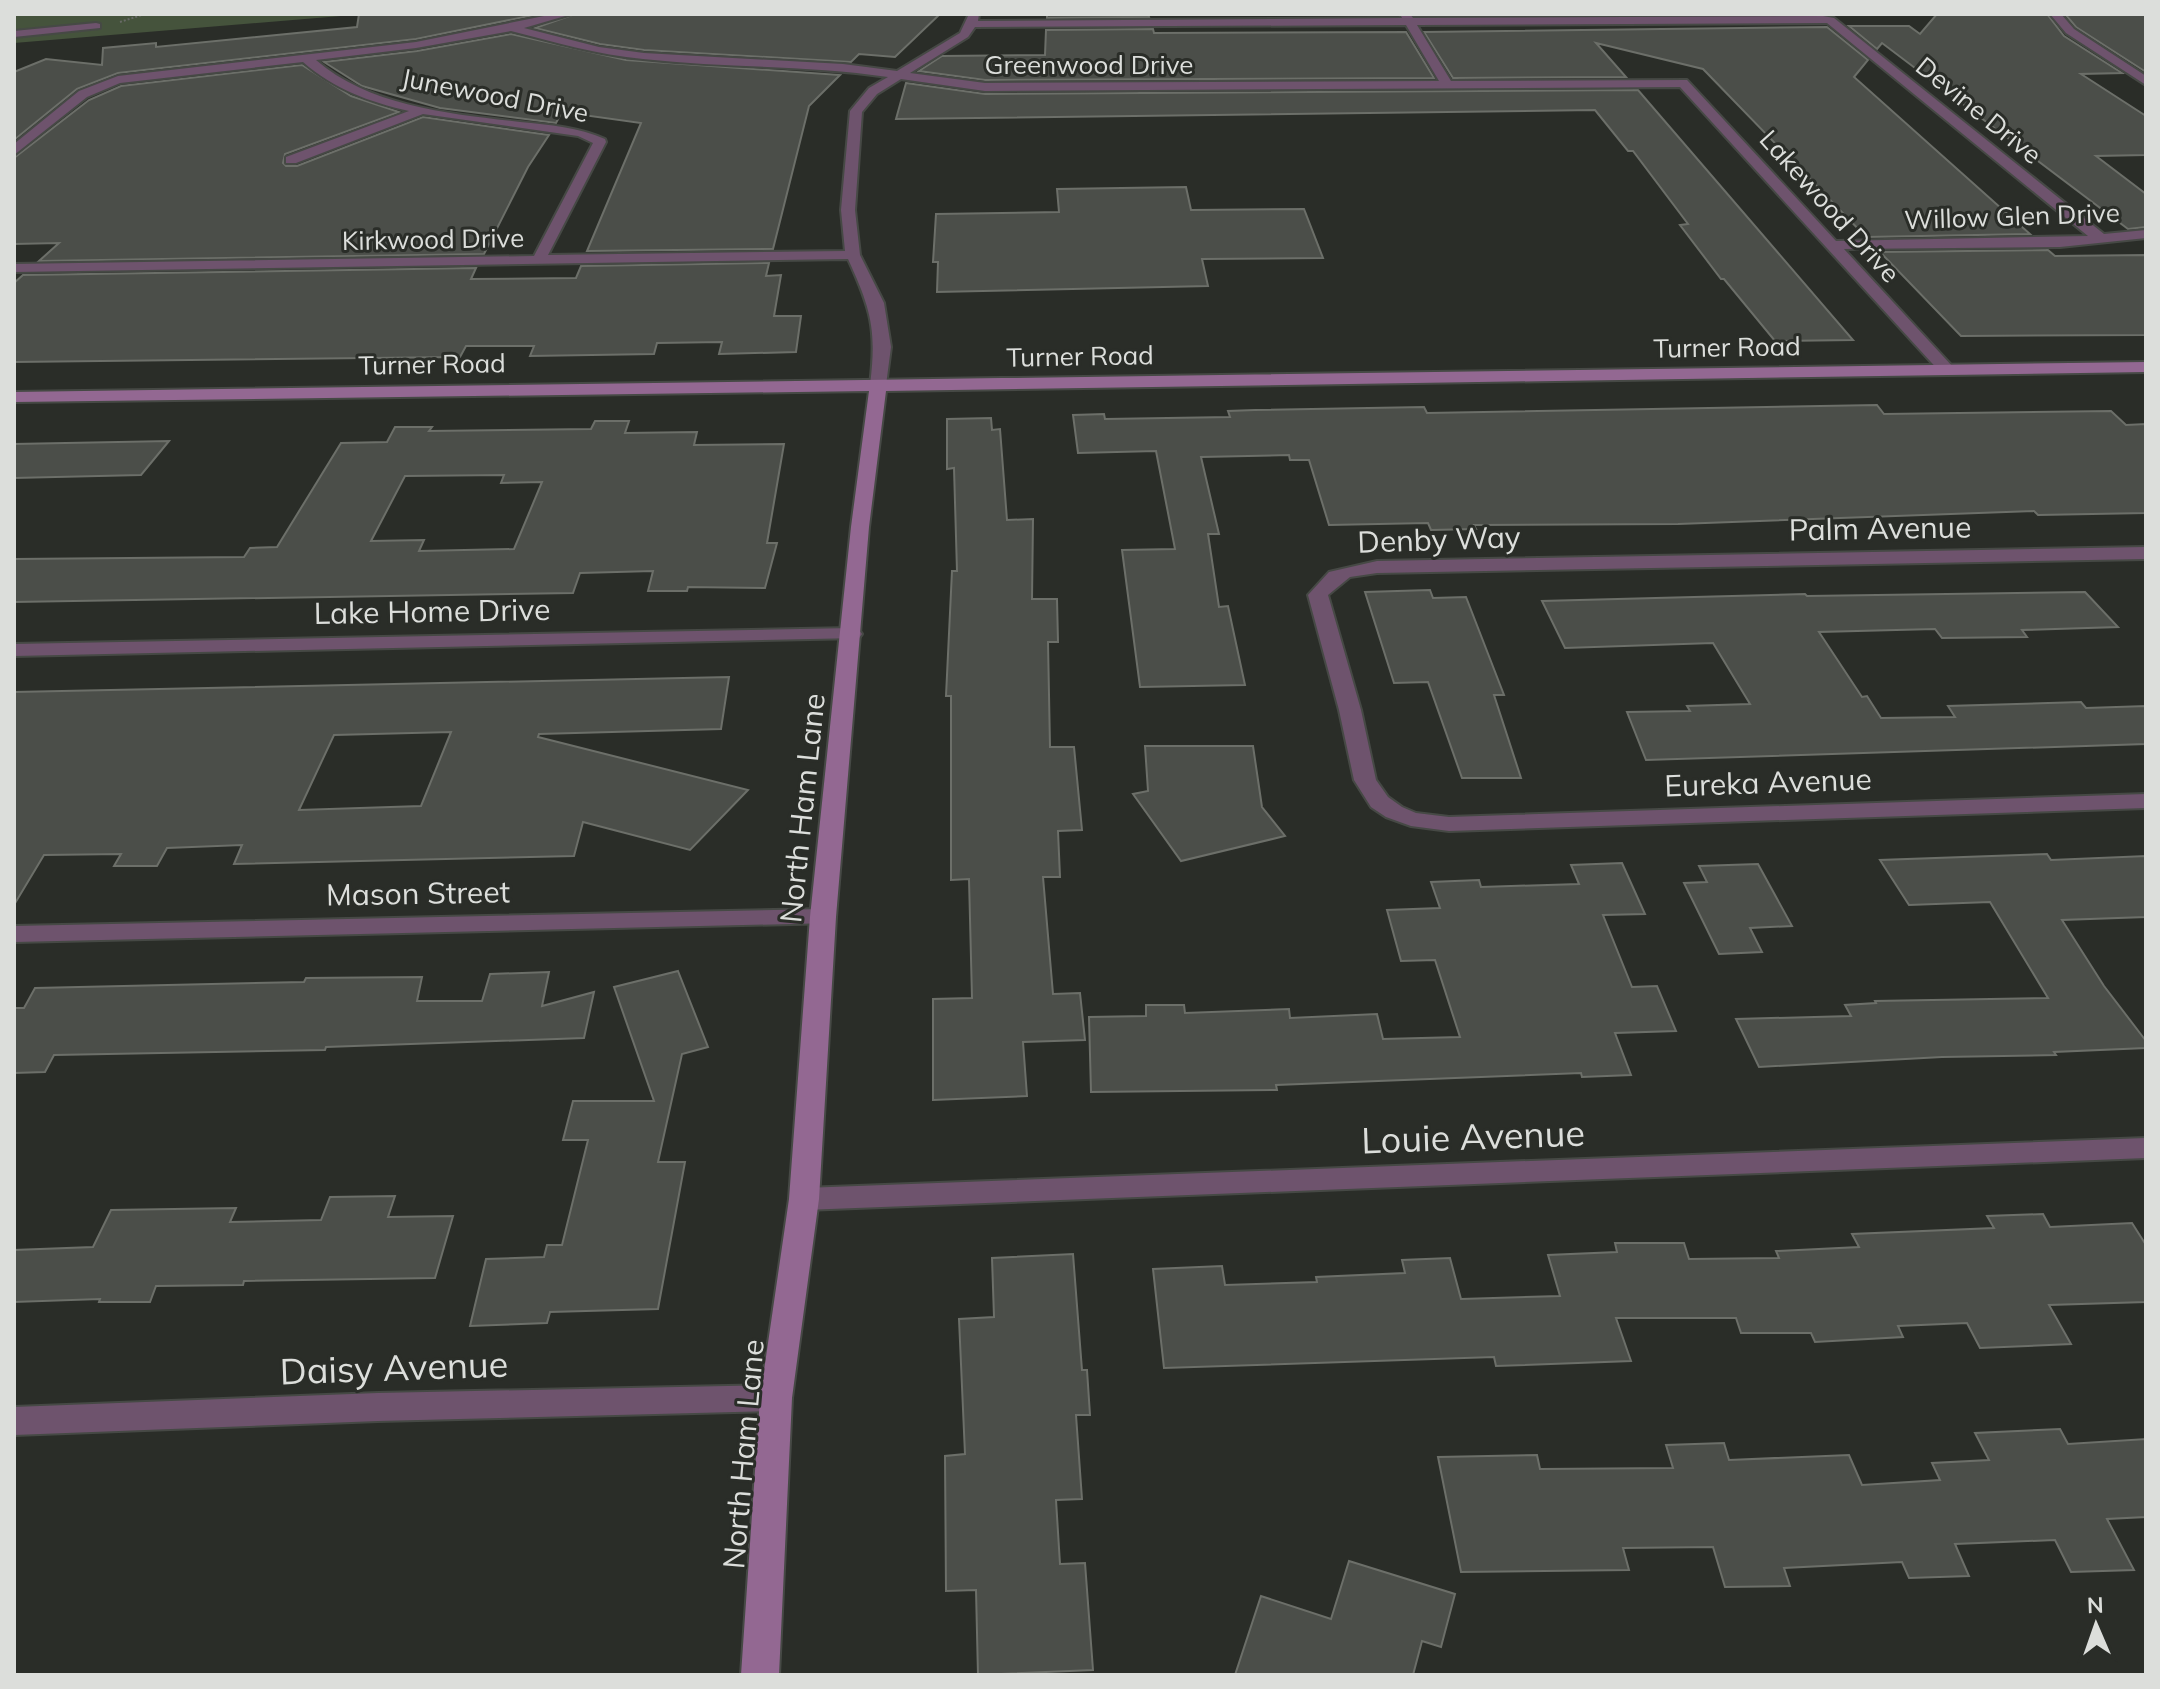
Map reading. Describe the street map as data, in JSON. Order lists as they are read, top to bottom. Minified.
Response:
{"streets":{"main road":["Turner Road","North Ham Lane"],"street":["Greenwood Drive","Junewood Drive","Devine Drive","Lakewood Drive","Willow Glen Drive","Kirkwood Drive","Palm Avenue","Denby Way","Lake Home Drive","Eureka Avenue","Mason Street","Louie Avenue","Daisy Avenue"]},"crossings":[["Greenwood Drive","Lakewood Drive"],["Greenwood Drive","North Ham Lane"],["Junewood Drive","Kirkwood Drive"],["Devine Drive","Willow Glen Drive"],["Lakewood Drive","Willow Glen Drive"],["Lakewood Drive","Turner Road"],["Kirkwood Drive","North Ham Lane"],["Turner Road","North Ham Lane"],["Palm Avenue","Denby Way"],["Denby Way","Eureka Avenue"],["Lake Home Drive","North Ham Lane"],["North Ham Lane","Mason Street"],["North Ham Lane","Louie Avenue"],["North Ham Lane","Daisy Avenue"]],"north":"top"}
